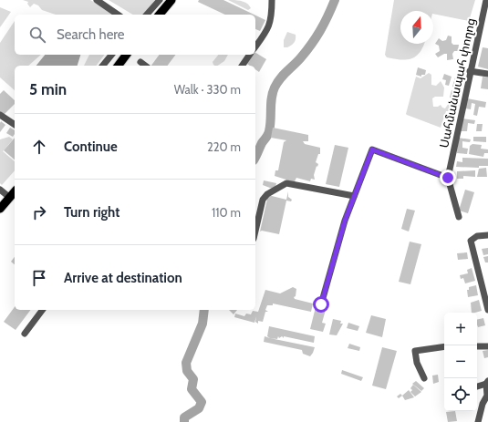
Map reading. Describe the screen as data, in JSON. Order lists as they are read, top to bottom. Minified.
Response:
{"streets":{"street":["Սահմանապահ փողոց"]},"north":"top","page":{"search":"Search here","heading":["5 min","Walk · 330 m"],"list":[["Continue","220 m"],["Turn right","110 m"],"Arrive at destination"],"map_buttons":["+","−"]}}
